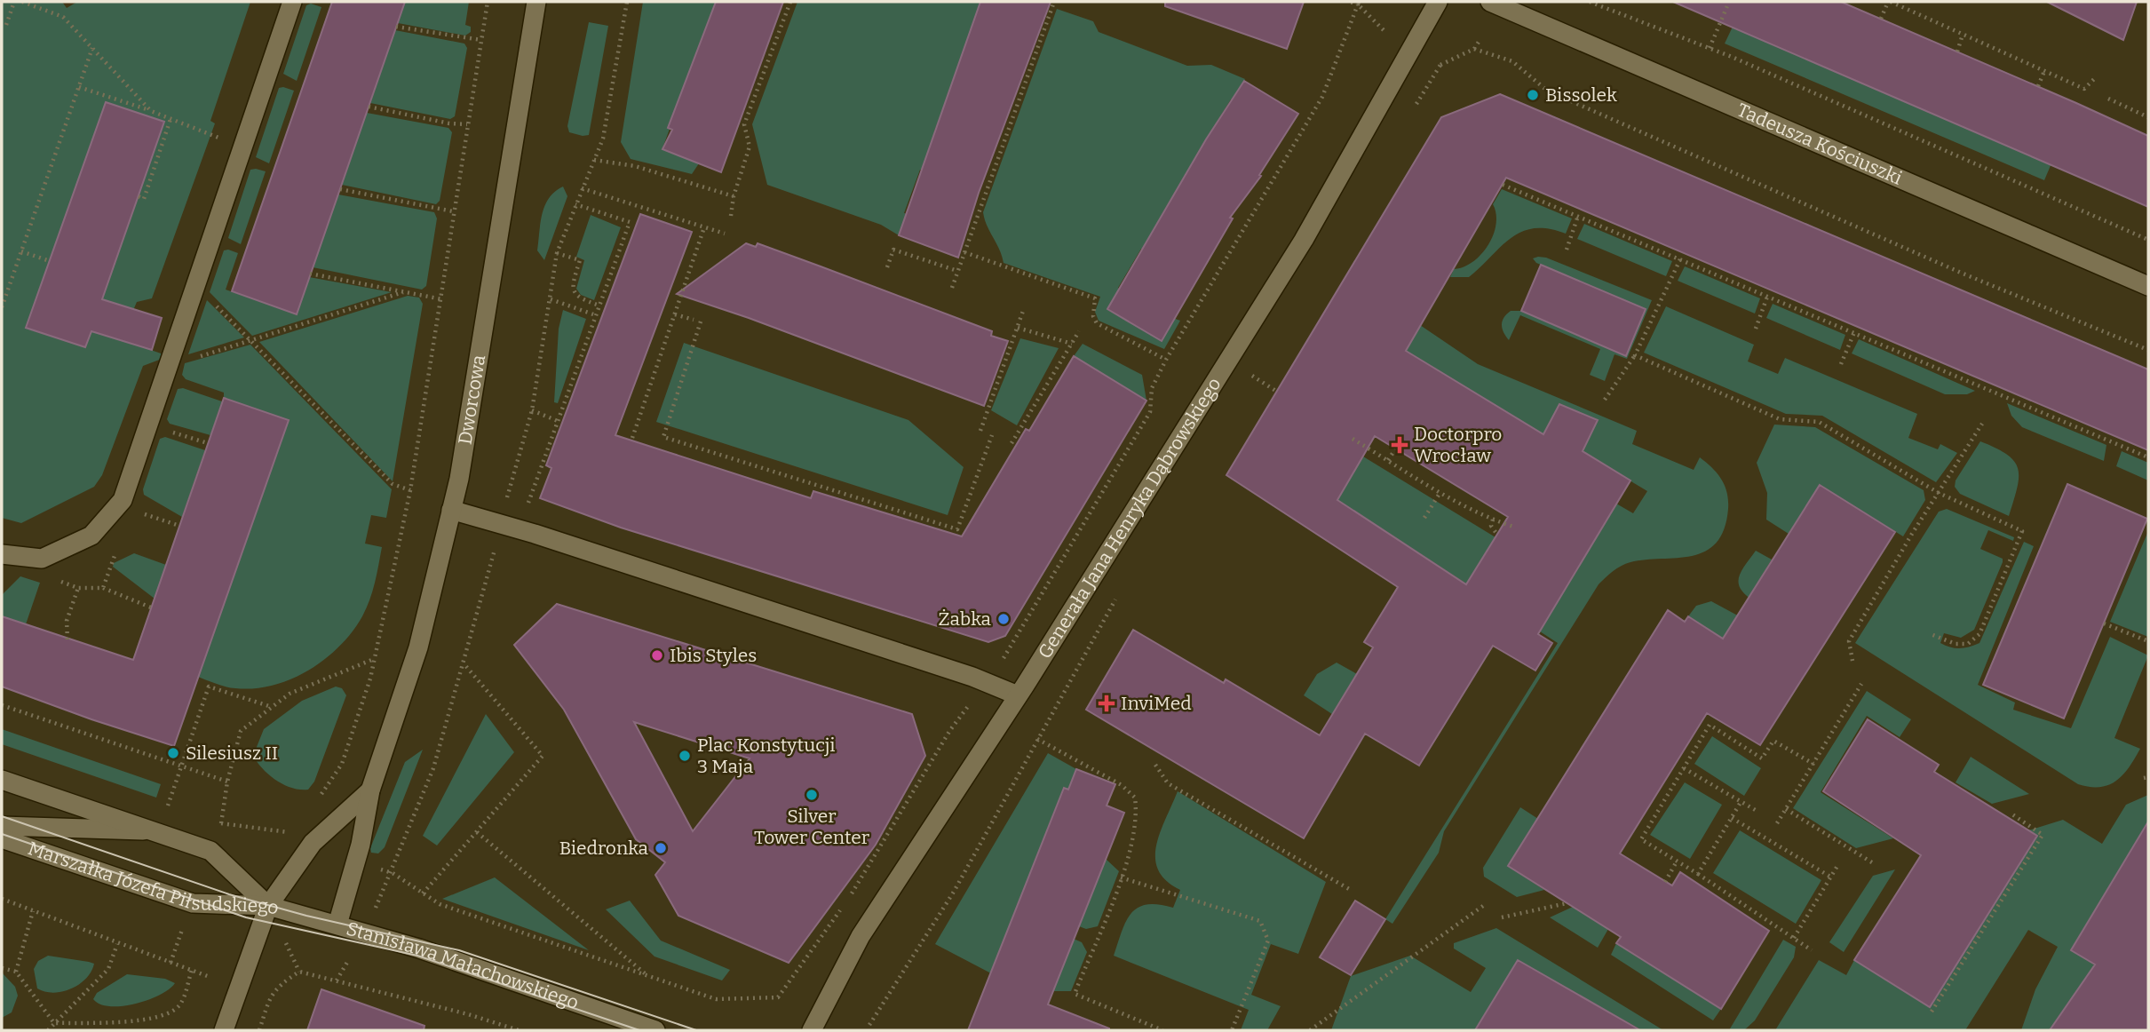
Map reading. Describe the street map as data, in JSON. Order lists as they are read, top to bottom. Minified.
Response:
{"streets":{"street":["Tadeusza Kościuszki","Dworcowa","Generała Jana Henryka Dąbrowskiego","Marszałka Józefa Piłsudskiego","Stanisława Małachowskiego"]},"crossings":[["Dworcowa","Marszałka Józefa Piłsudskiego"],["Dworcowa","Stanisława Małachowskiego"],["Marszałka Józefa Piłsudskiego","Stanisława Małachowskiego"]],"places":{"other":["Bissolek","Żabka","Ibis Styles","Silesiusz II","Plac Konstytucji 3 Maja","Silver Tower Center","Biedronka"],"health":["Doctorpro Wrocław","InviMed"]}}
